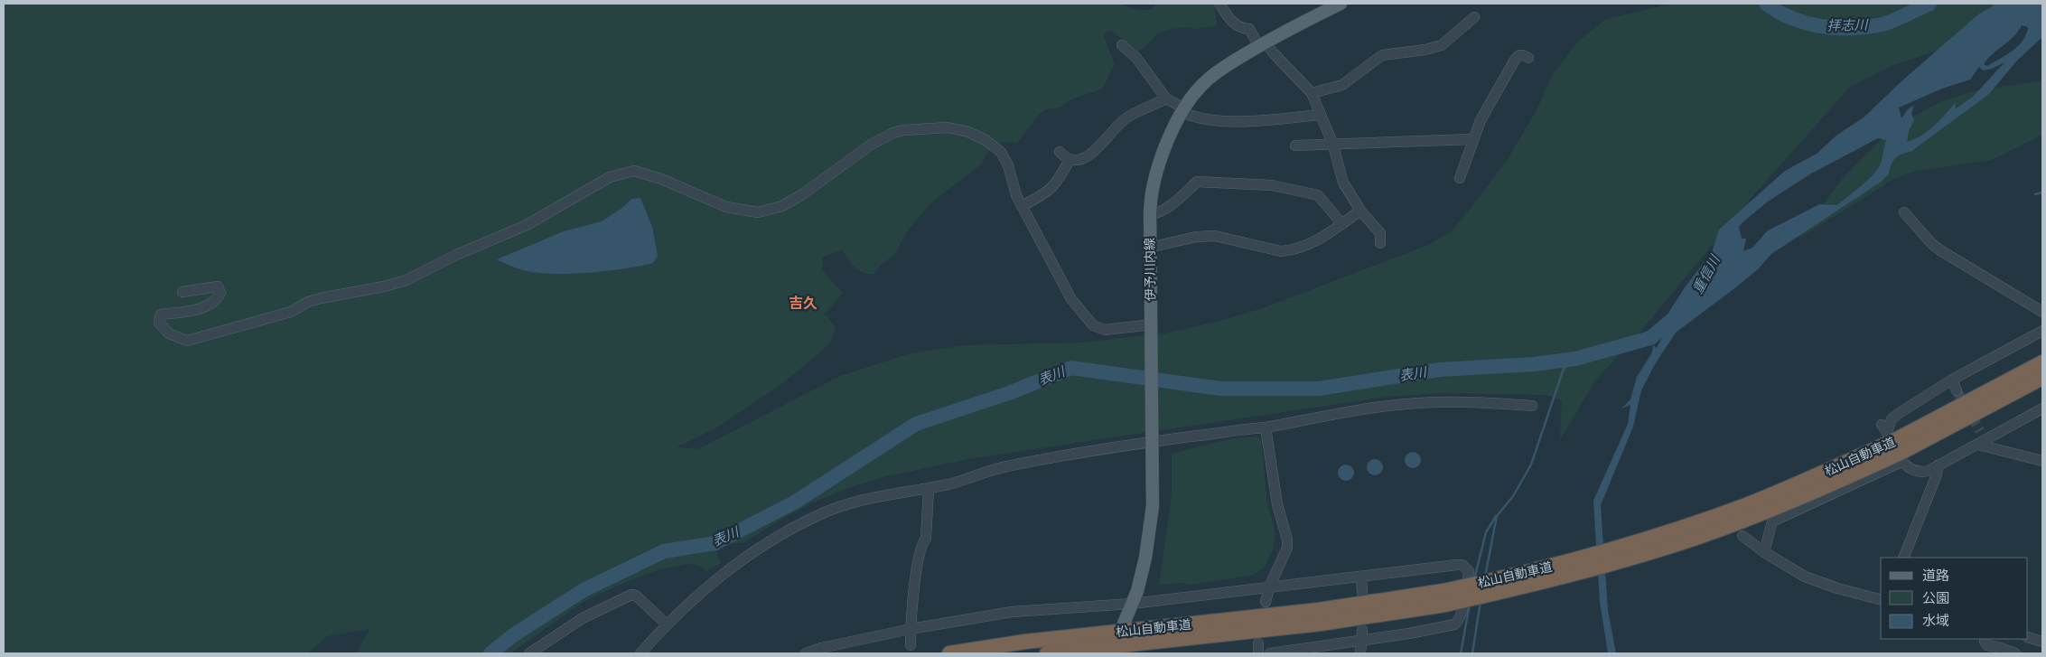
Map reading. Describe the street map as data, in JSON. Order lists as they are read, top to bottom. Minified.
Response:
{"streets":{"highway":["松山自動車道"],"main road":["伊予川内線"]},"districts":["吉久"],"water":["拝志川","重信川","表川"],"legend":["道路","公園","水域"]}
